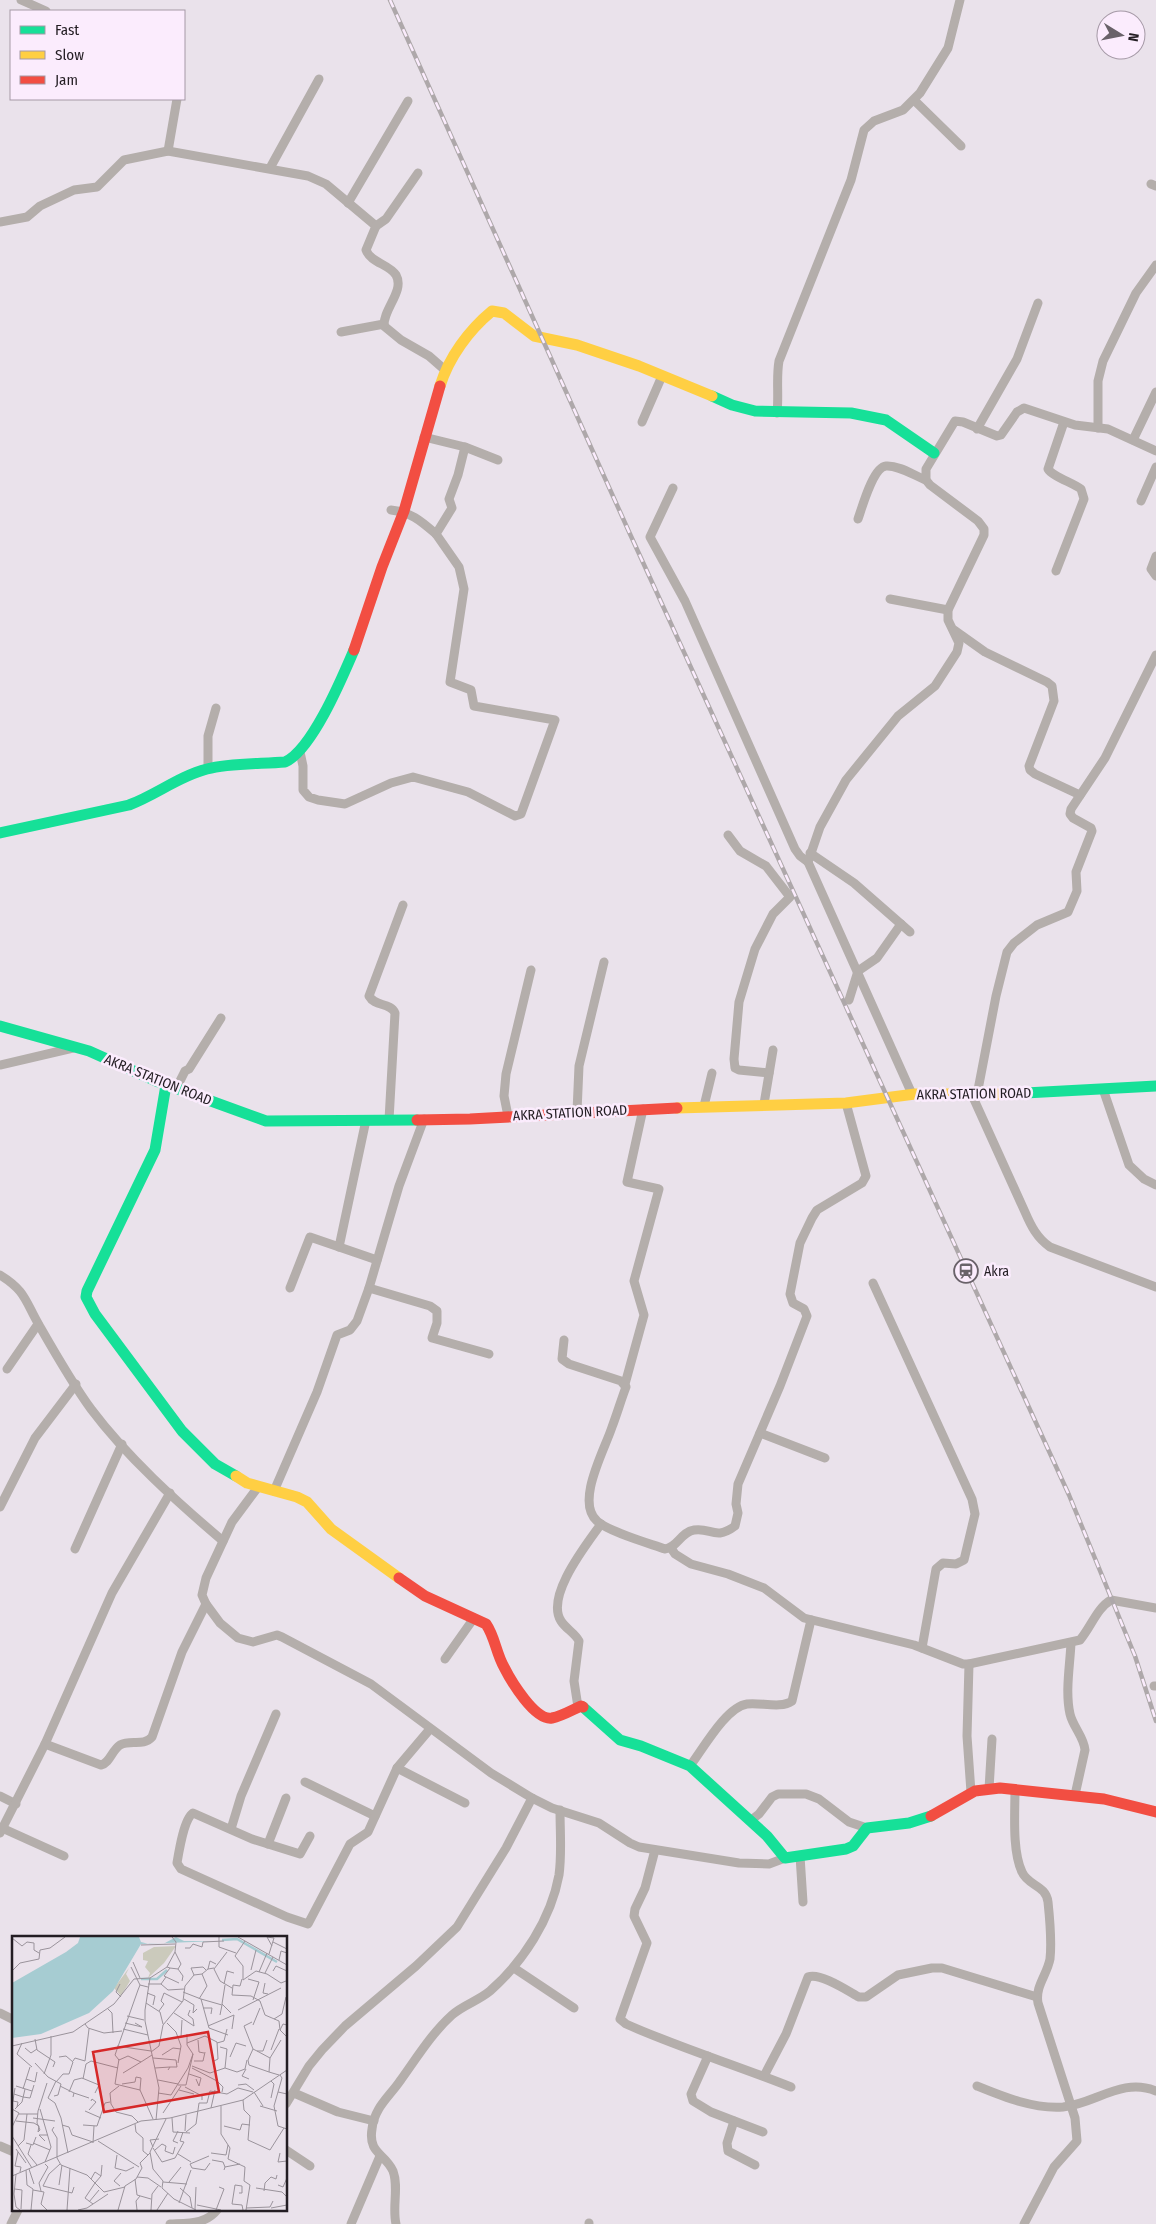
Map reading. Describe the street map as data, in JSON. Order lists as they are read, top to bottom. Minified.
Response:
{"streets":{"street":["AKRA STATION ROAD"]},"places":{"station":["Akra"]},"legend":["Fast","Slow","Jam"],"north":"right"}
